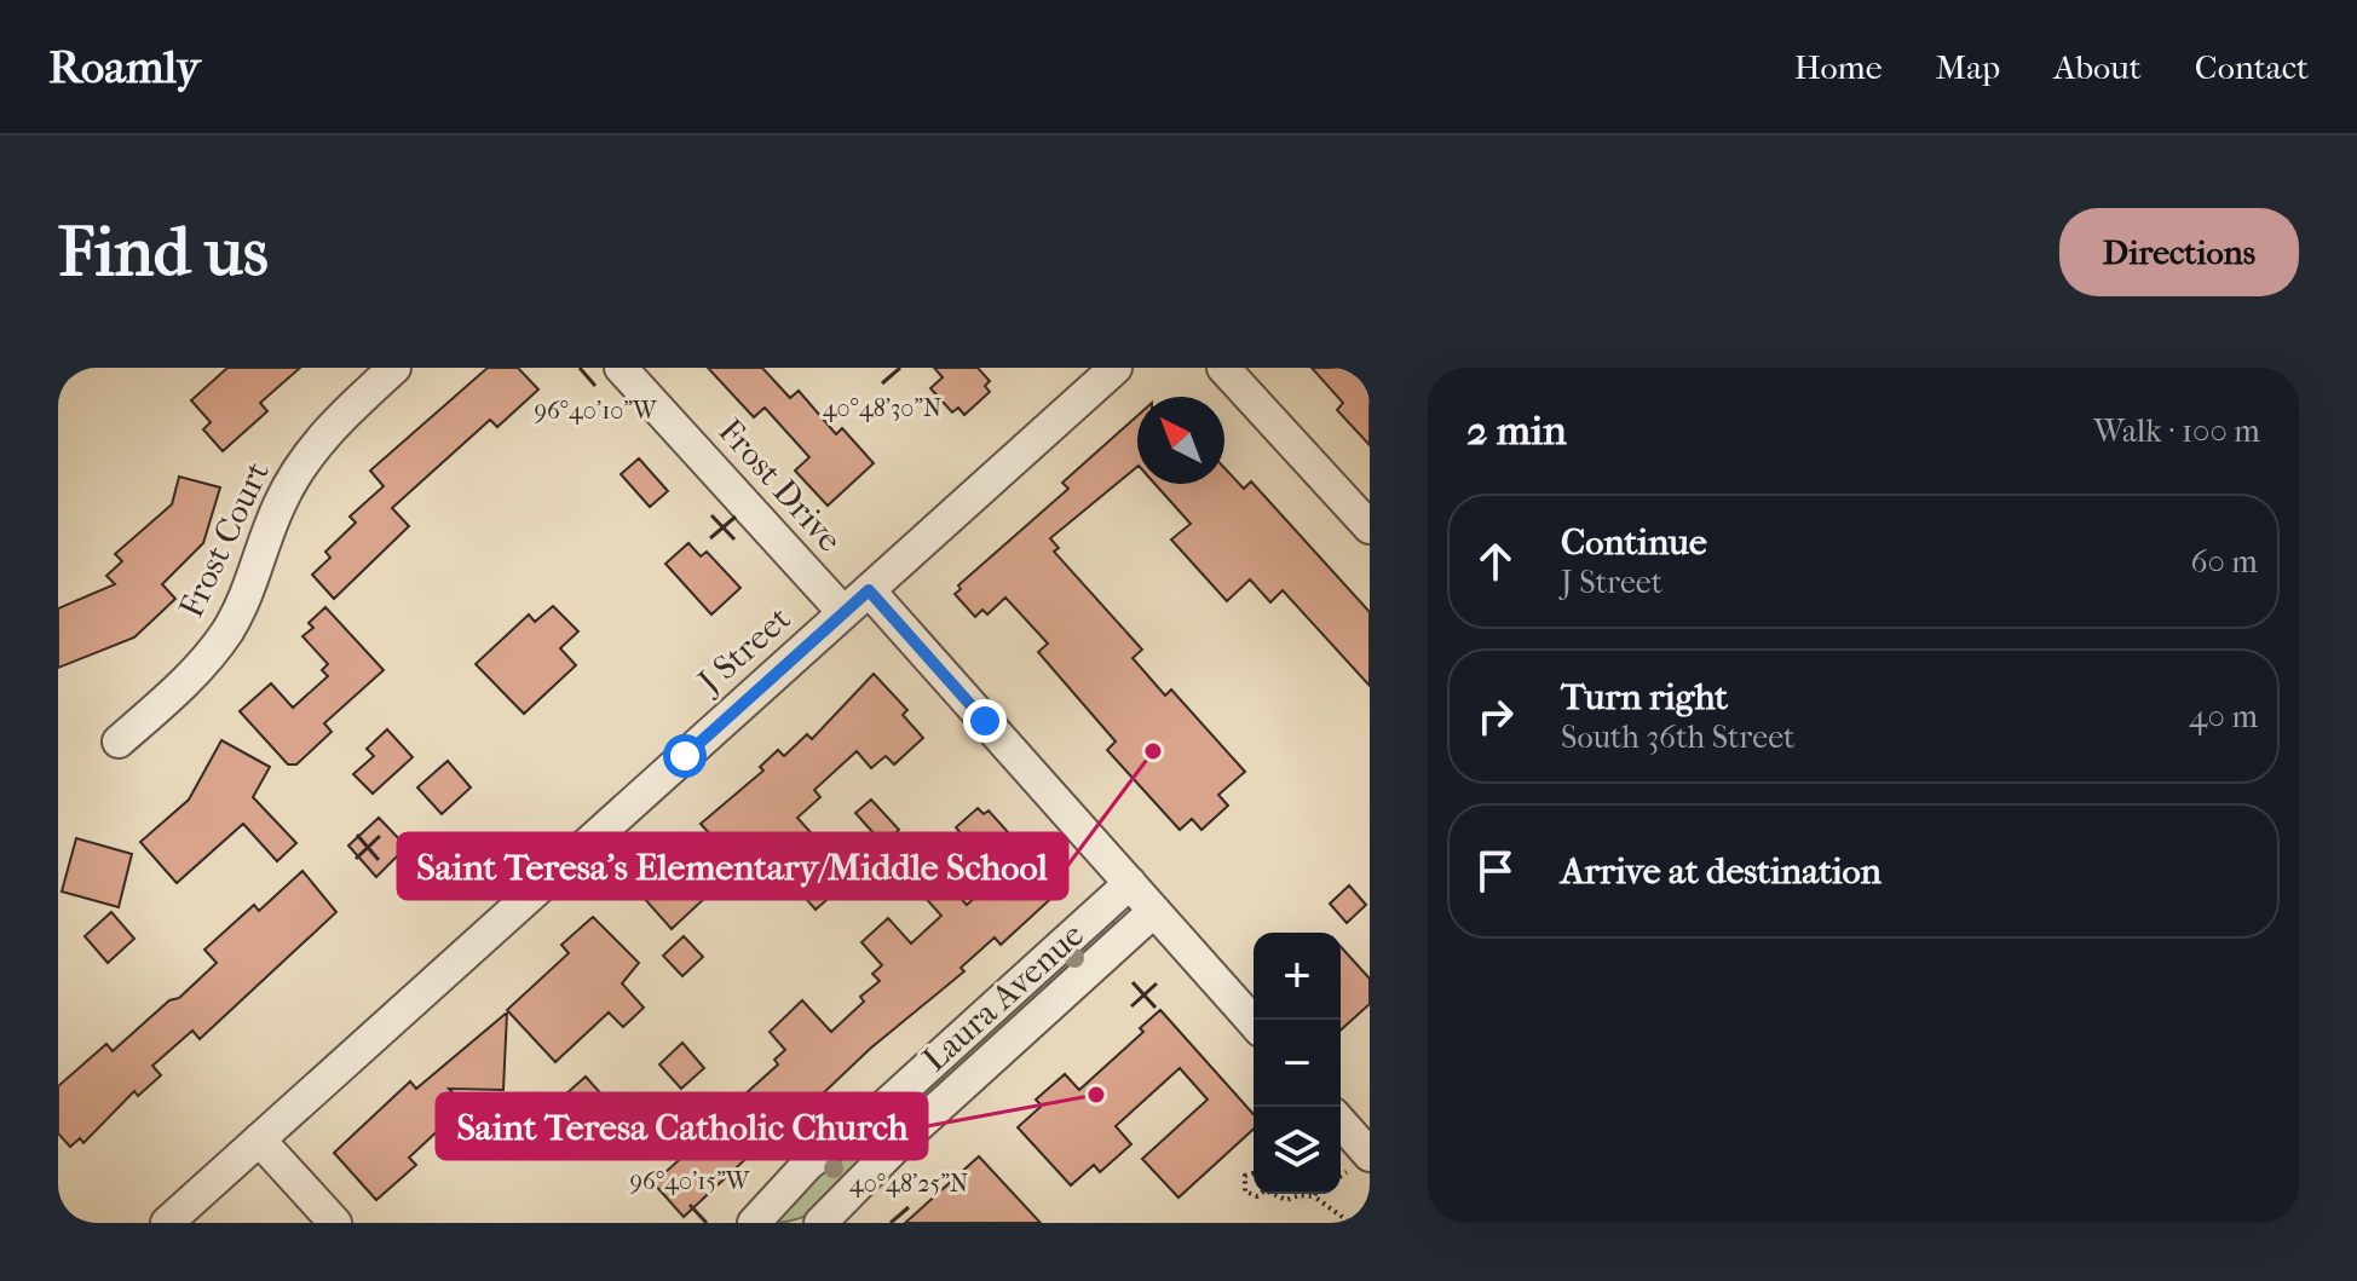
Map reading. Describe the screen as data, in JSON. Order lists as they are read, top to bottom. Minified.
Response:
{"streets":{"street":["Frost Drive","Frost Court","J Street","Laura Avenue"]},"crossings":[["Frost Drive","J Street"]],"places":["Saint Teresa's Elementary/Middle School","Saint Teresa Catholic Church"],"north":"top left","page":{"header":"Roamly","nav":["Home","Map","About","Contact"],"buttons":"Directions","title":"Find us","heading":["2 min","Walk · 100 m"],"list":[["Continue","J Street","60 m"],["Turn right","South 36th Street","40 m"],"Arrive at destination"],"map_buttons":["+","−"]},"coordinates":["40°48'30\"N","96°40'10\"W","96°40'15\"W","40°48'25\"N"]}
